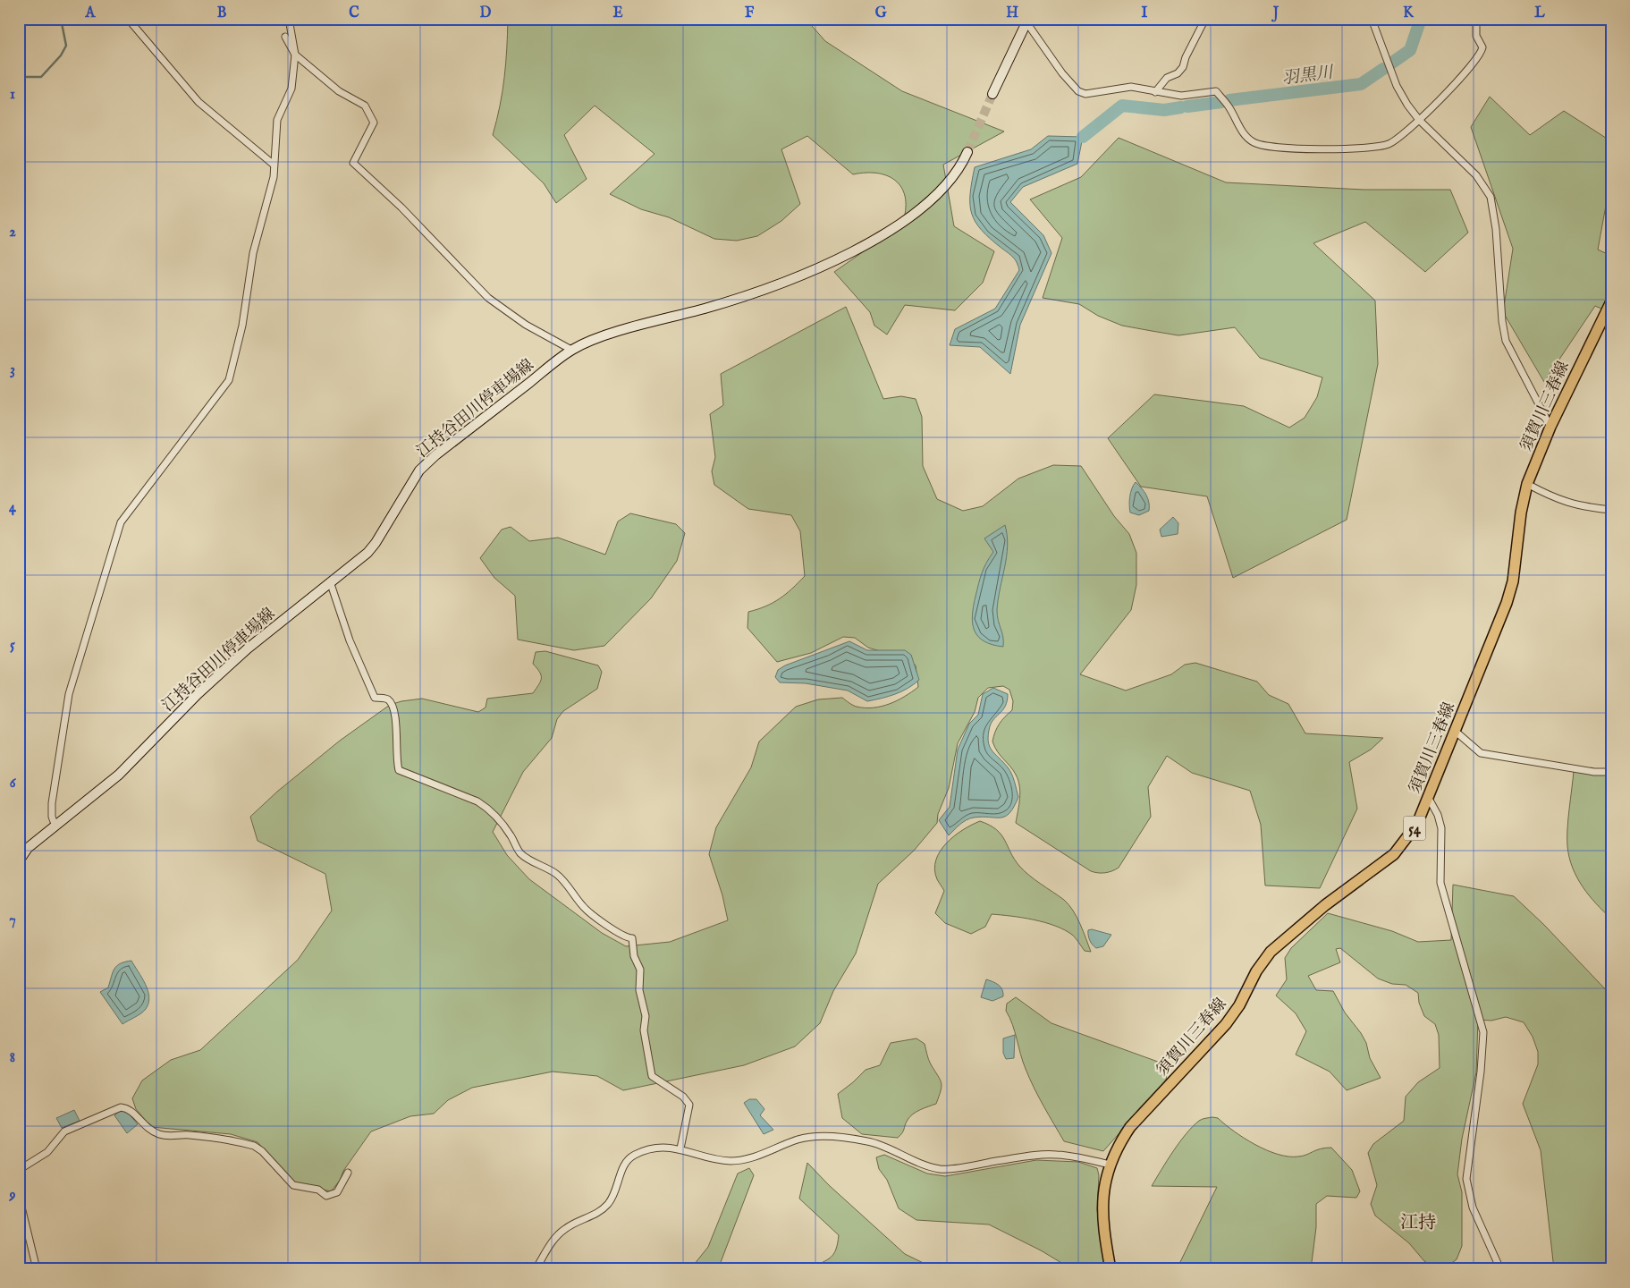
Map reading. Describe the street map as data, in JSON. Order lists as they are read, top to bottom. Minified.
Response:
{"streets":{"main road":["須賀川三春線","江持谷田川停車場線","54"]},"districts":["江持"],"water":["羽黒川"],"grid":{"columns":["A","B","C","D","E","F","G","H","I","J","K","L"],"rows":["1","2","3","4","5","6","7","8","9"]}}
